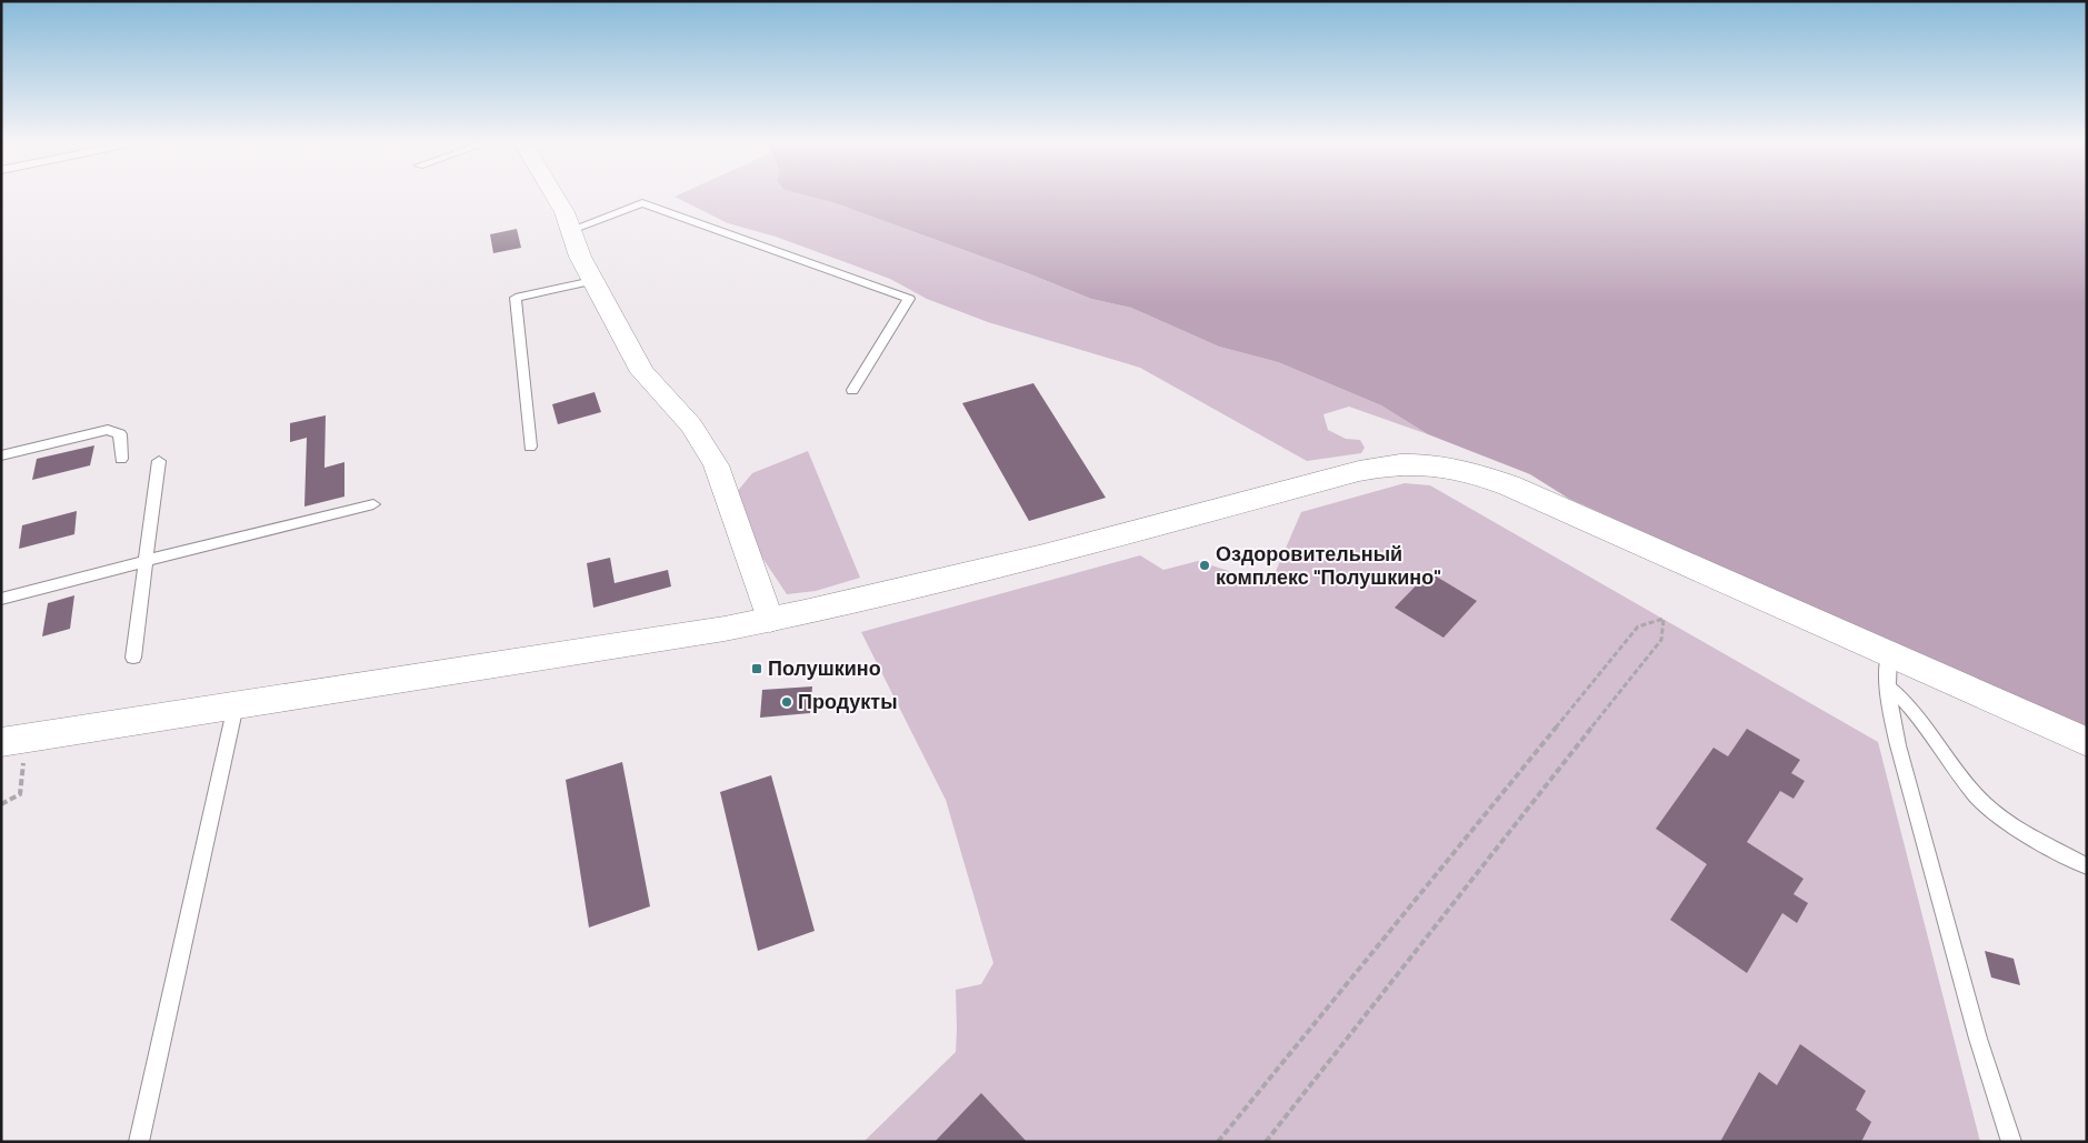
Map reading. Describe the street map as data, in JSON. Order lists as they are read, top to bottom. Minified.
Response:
{"places":{"other":["Оздоровительный комплекс \"Полушкино\"","Продукты"],"transit":["Полушкино"]}}
